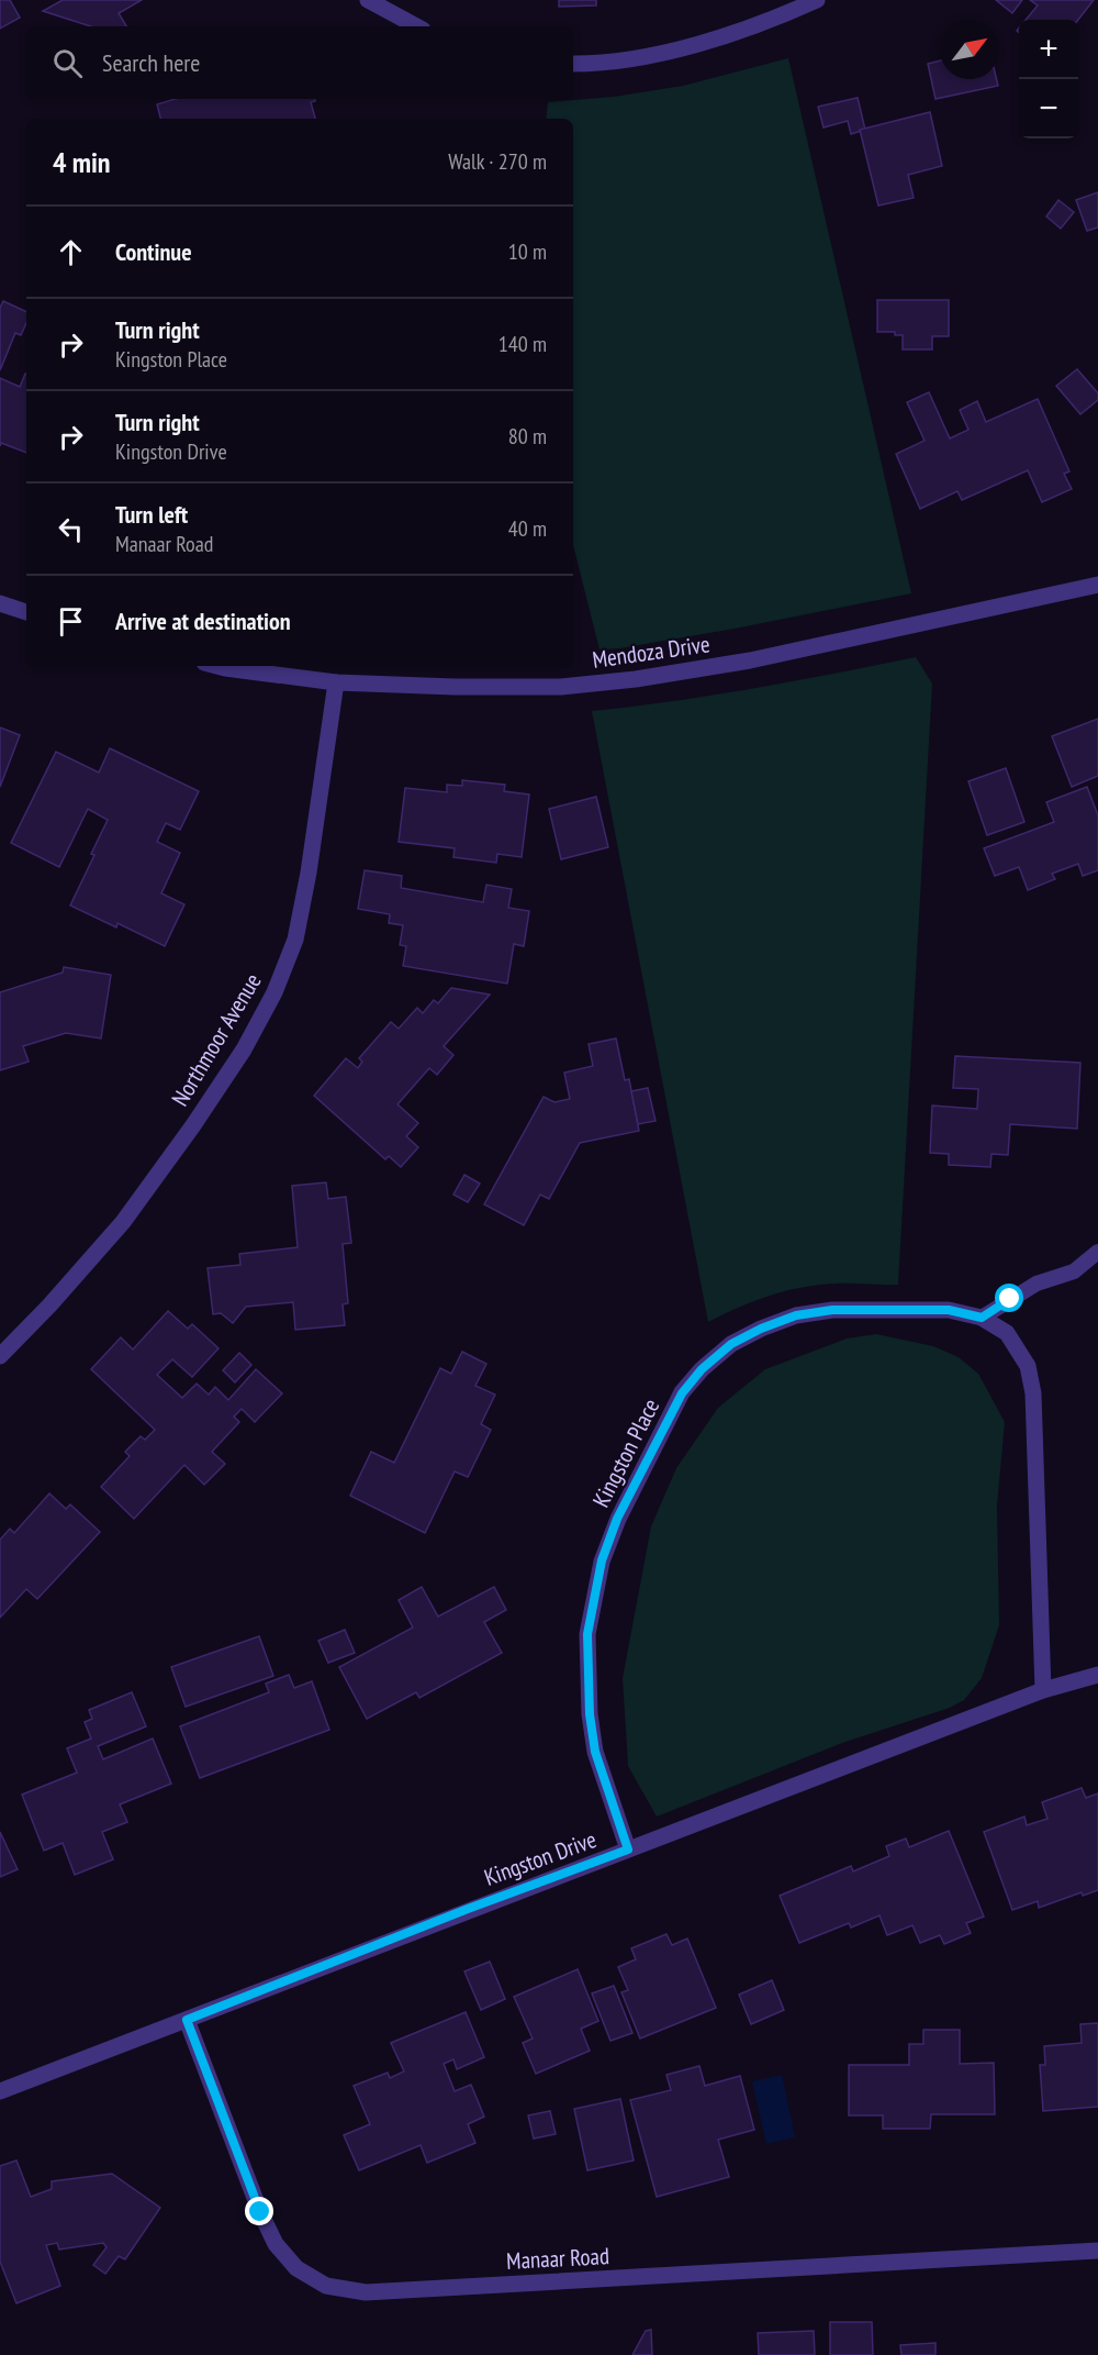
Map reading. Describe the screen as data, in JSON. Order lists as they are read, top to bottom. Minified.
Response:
{"streets":{"street":["Mendoza Drive","Northmoor Avenue","Kingston Place","Kingston Drive","Manaar Road"]},"crossings":[["Mendoza Drive","Northmoor Avenue"],["Kingston Place","Kingston Drive"],["Kingston Drive","Manaar Road"]],"north":"top right","page":{"map_buttons":["+","−"],"search":"Search here","heading":["4 min","Walk · 270 m"],"list":[["Continue","10 m"],["Turn right","Kingston Place","140 m"],["Turn right","Kingston Drive","80 m"],["Turn left","Manaar Road","40 m"],"Arrive at destination"]}}
